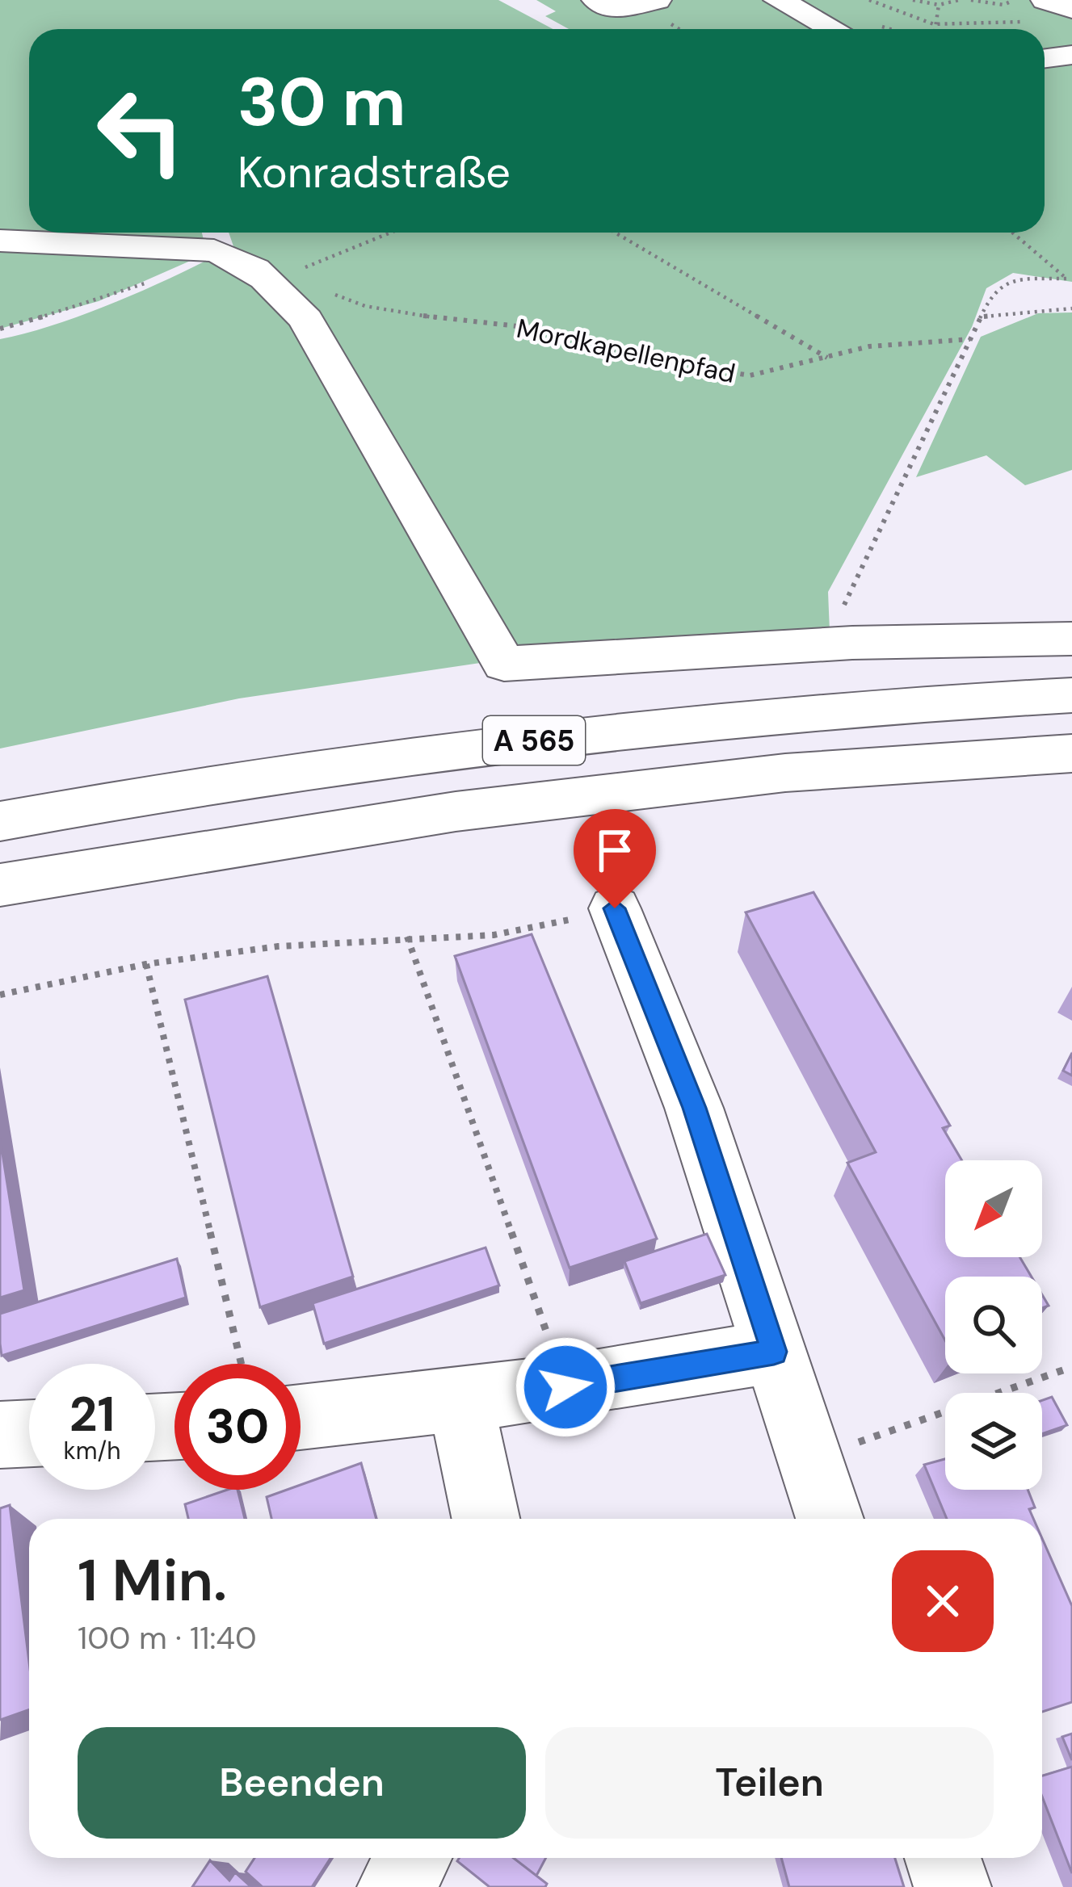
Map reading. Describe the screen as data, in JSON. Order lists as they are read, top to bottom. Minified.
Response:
{"streets":{"main road":["A 565"],"path":["Mordkapellenpfad"]},"north":"bottom left","page":{"turn":["30 m","Konradstraße"],"speed":"21 km/h","limit":"30","heading":["1 Min.","100 m · 11:40"],"buttons":["Beenden","Teilen"]}}
